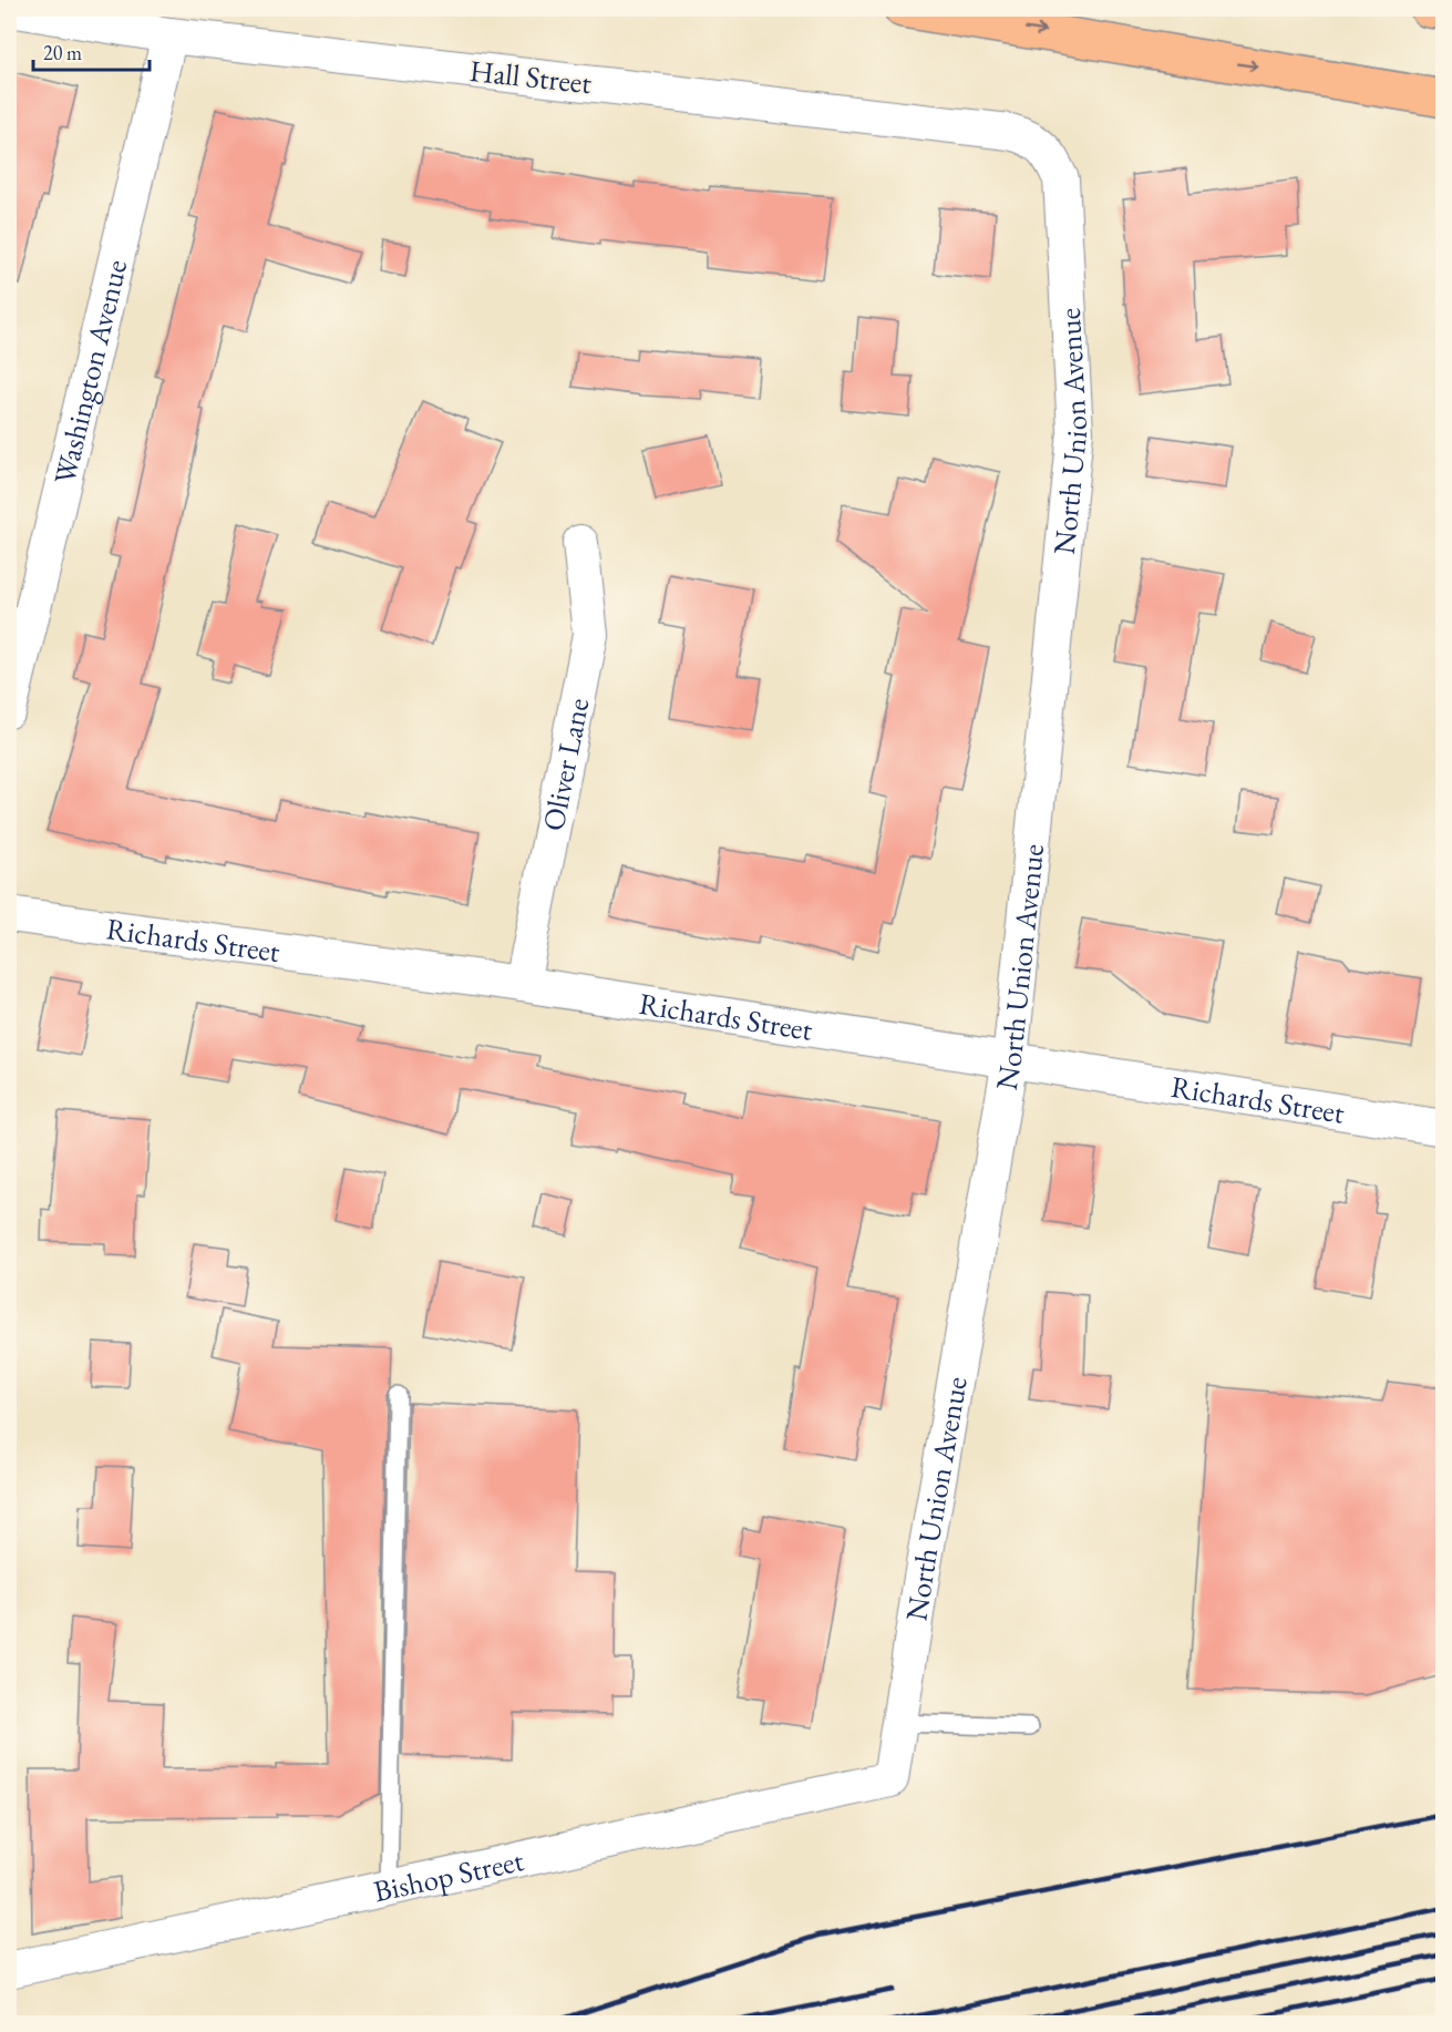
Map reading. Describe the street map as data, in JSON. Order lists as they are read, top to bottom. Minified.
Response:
{"streets":{"street":["Hall Street","Washington Avenue","North Union Avenue","Oliver Lane","Richards Street","Bishop Street"]},"crossings":[["Hall Street","Washington Avenue"],["Hall Street","North Union Avenue"],["North Union Avenue","Richards Street"],["North Union Avenue","Bishop Street"],["Oliver Lane","Richards Street"]],"scale_bar":"20 m"}
